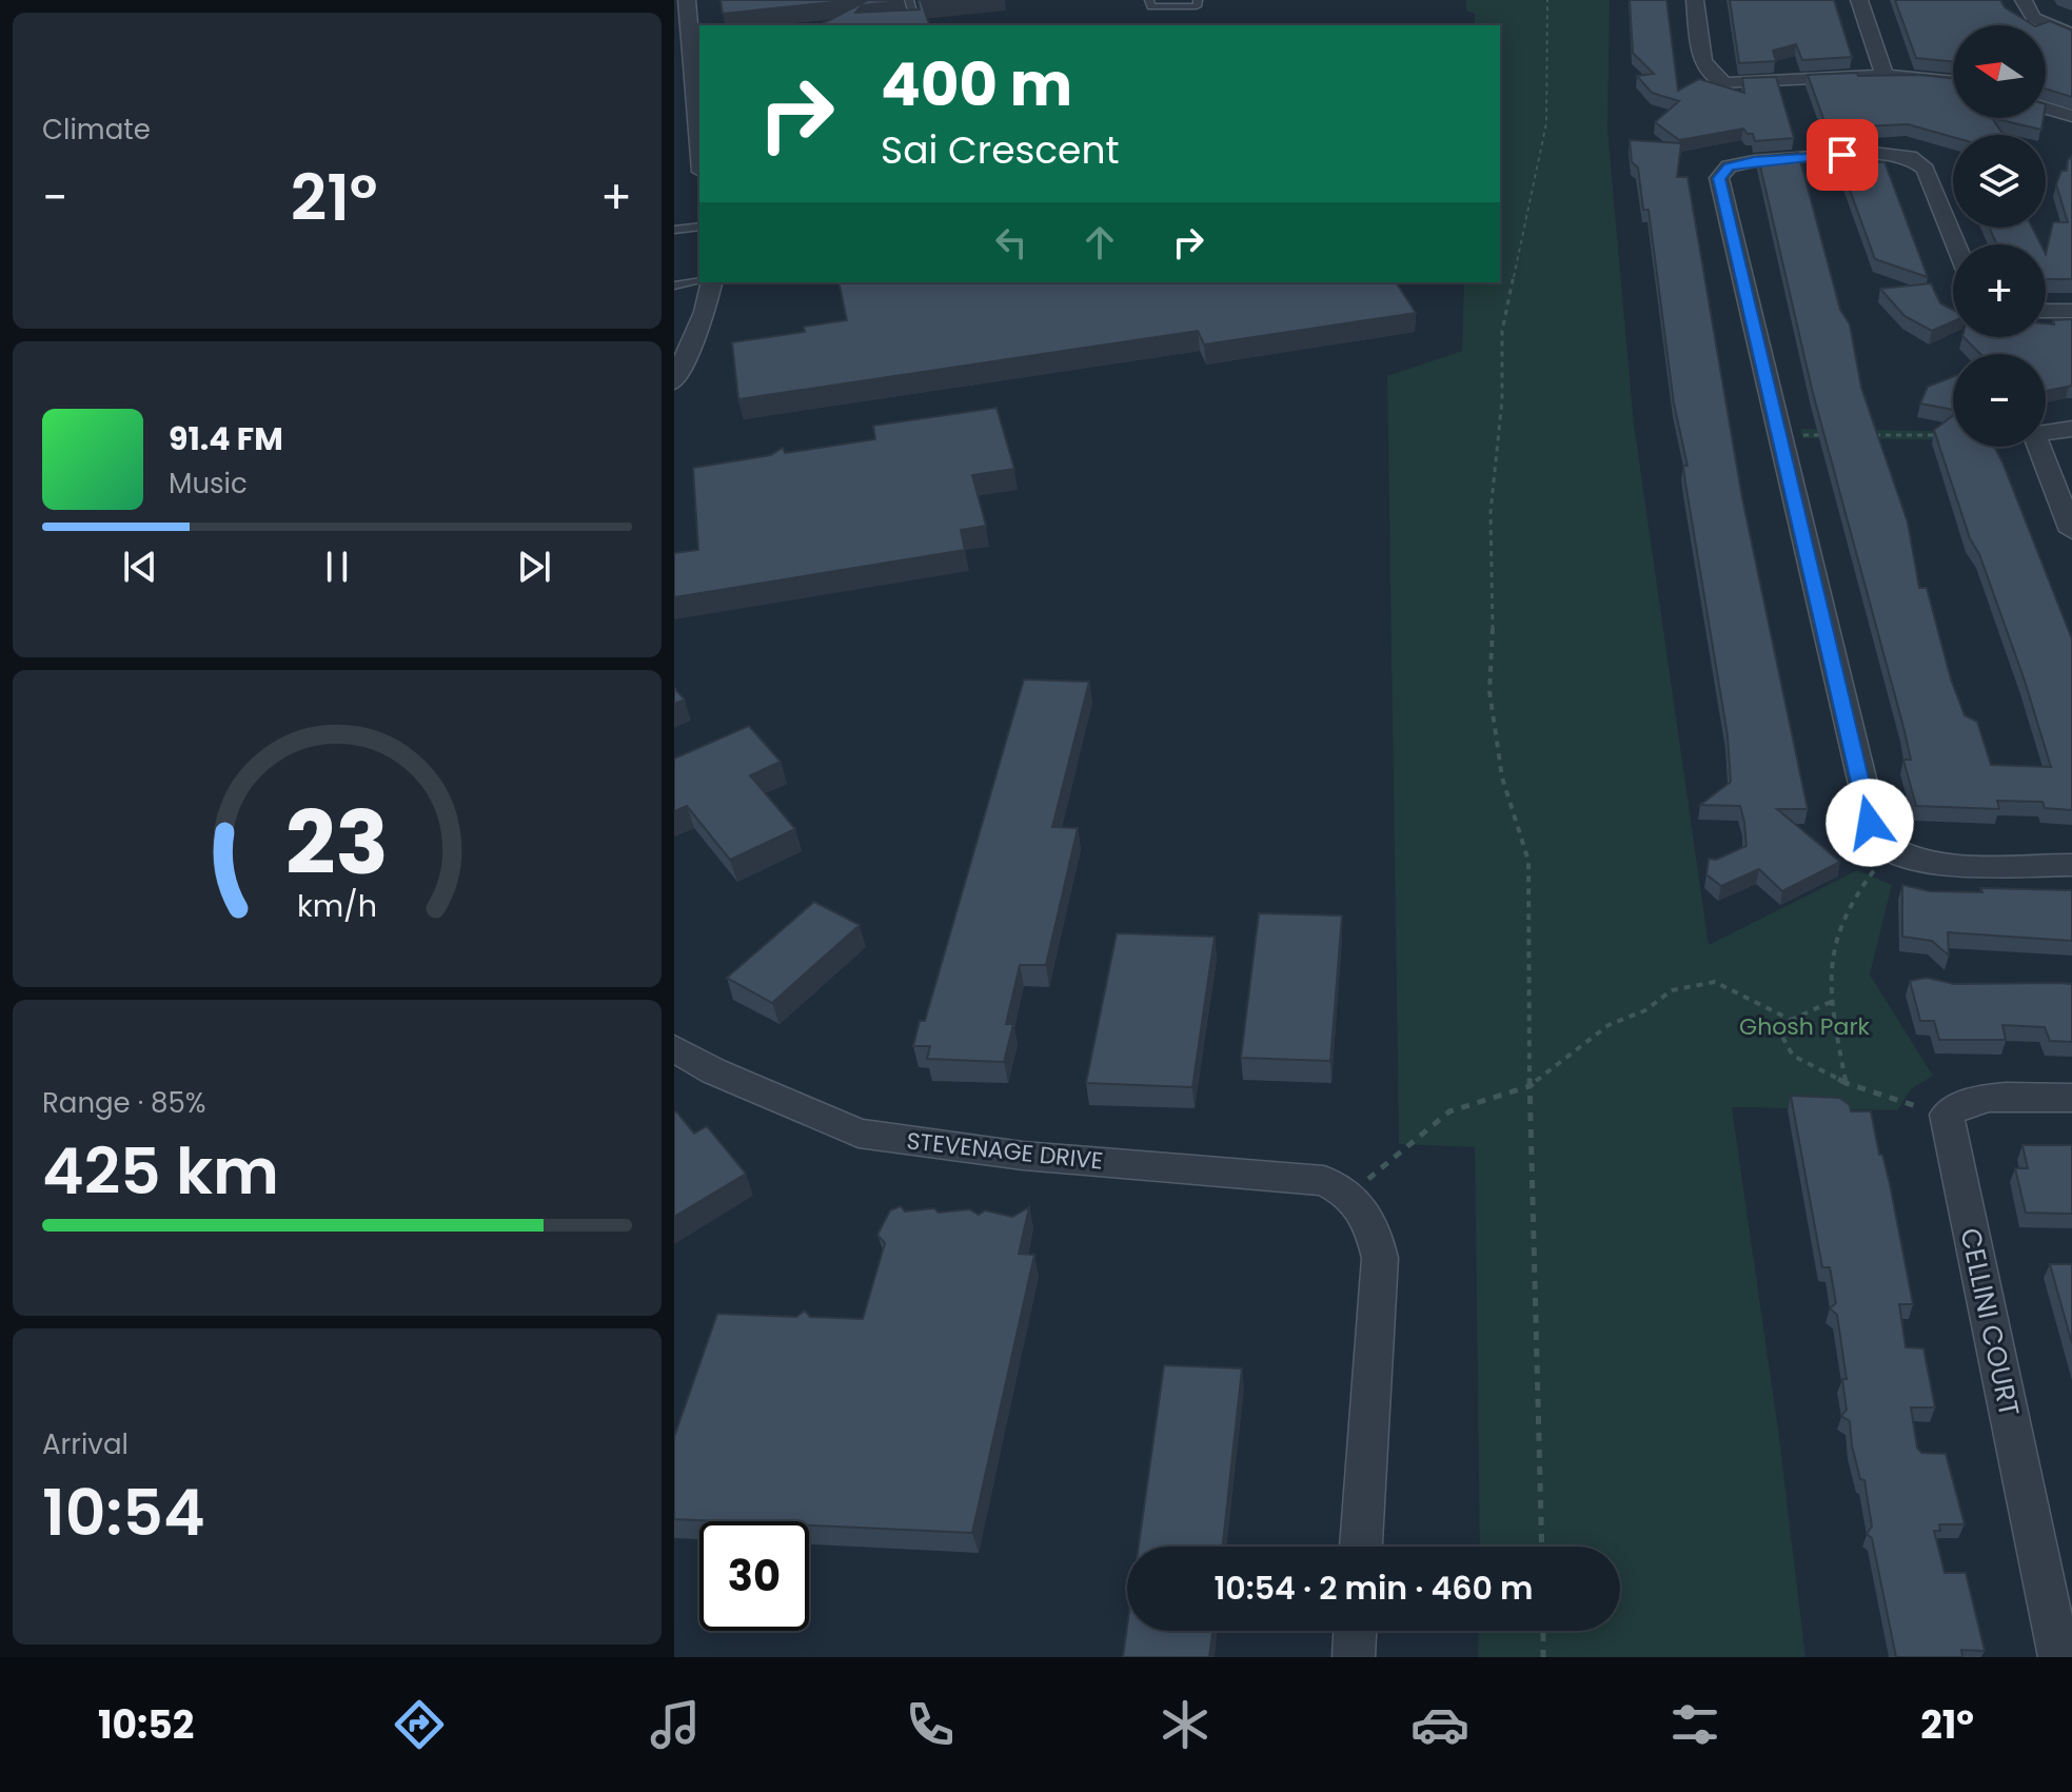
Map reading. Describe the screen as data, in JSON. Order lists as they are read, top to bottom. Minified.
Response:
{"streets":{"street":["STEVENAGE DRIVE","CELLINI COURT"]},"parks":["Ghosh Park"],"north":"left","page":{"tile":["Climate",["Range · 85%","425 km"],["Arrival","10:54"]],"map_buttons":["+","−"],"turn":["400 m","Sai Crescent"],"heat":["−","21°","+"],"song":["91.4 FM","Music"],"limit":"30","trip":"10:54 · 2 min · 460 m","tabs":["10:52","21°"],"gauge":["23","km/h"]}}
